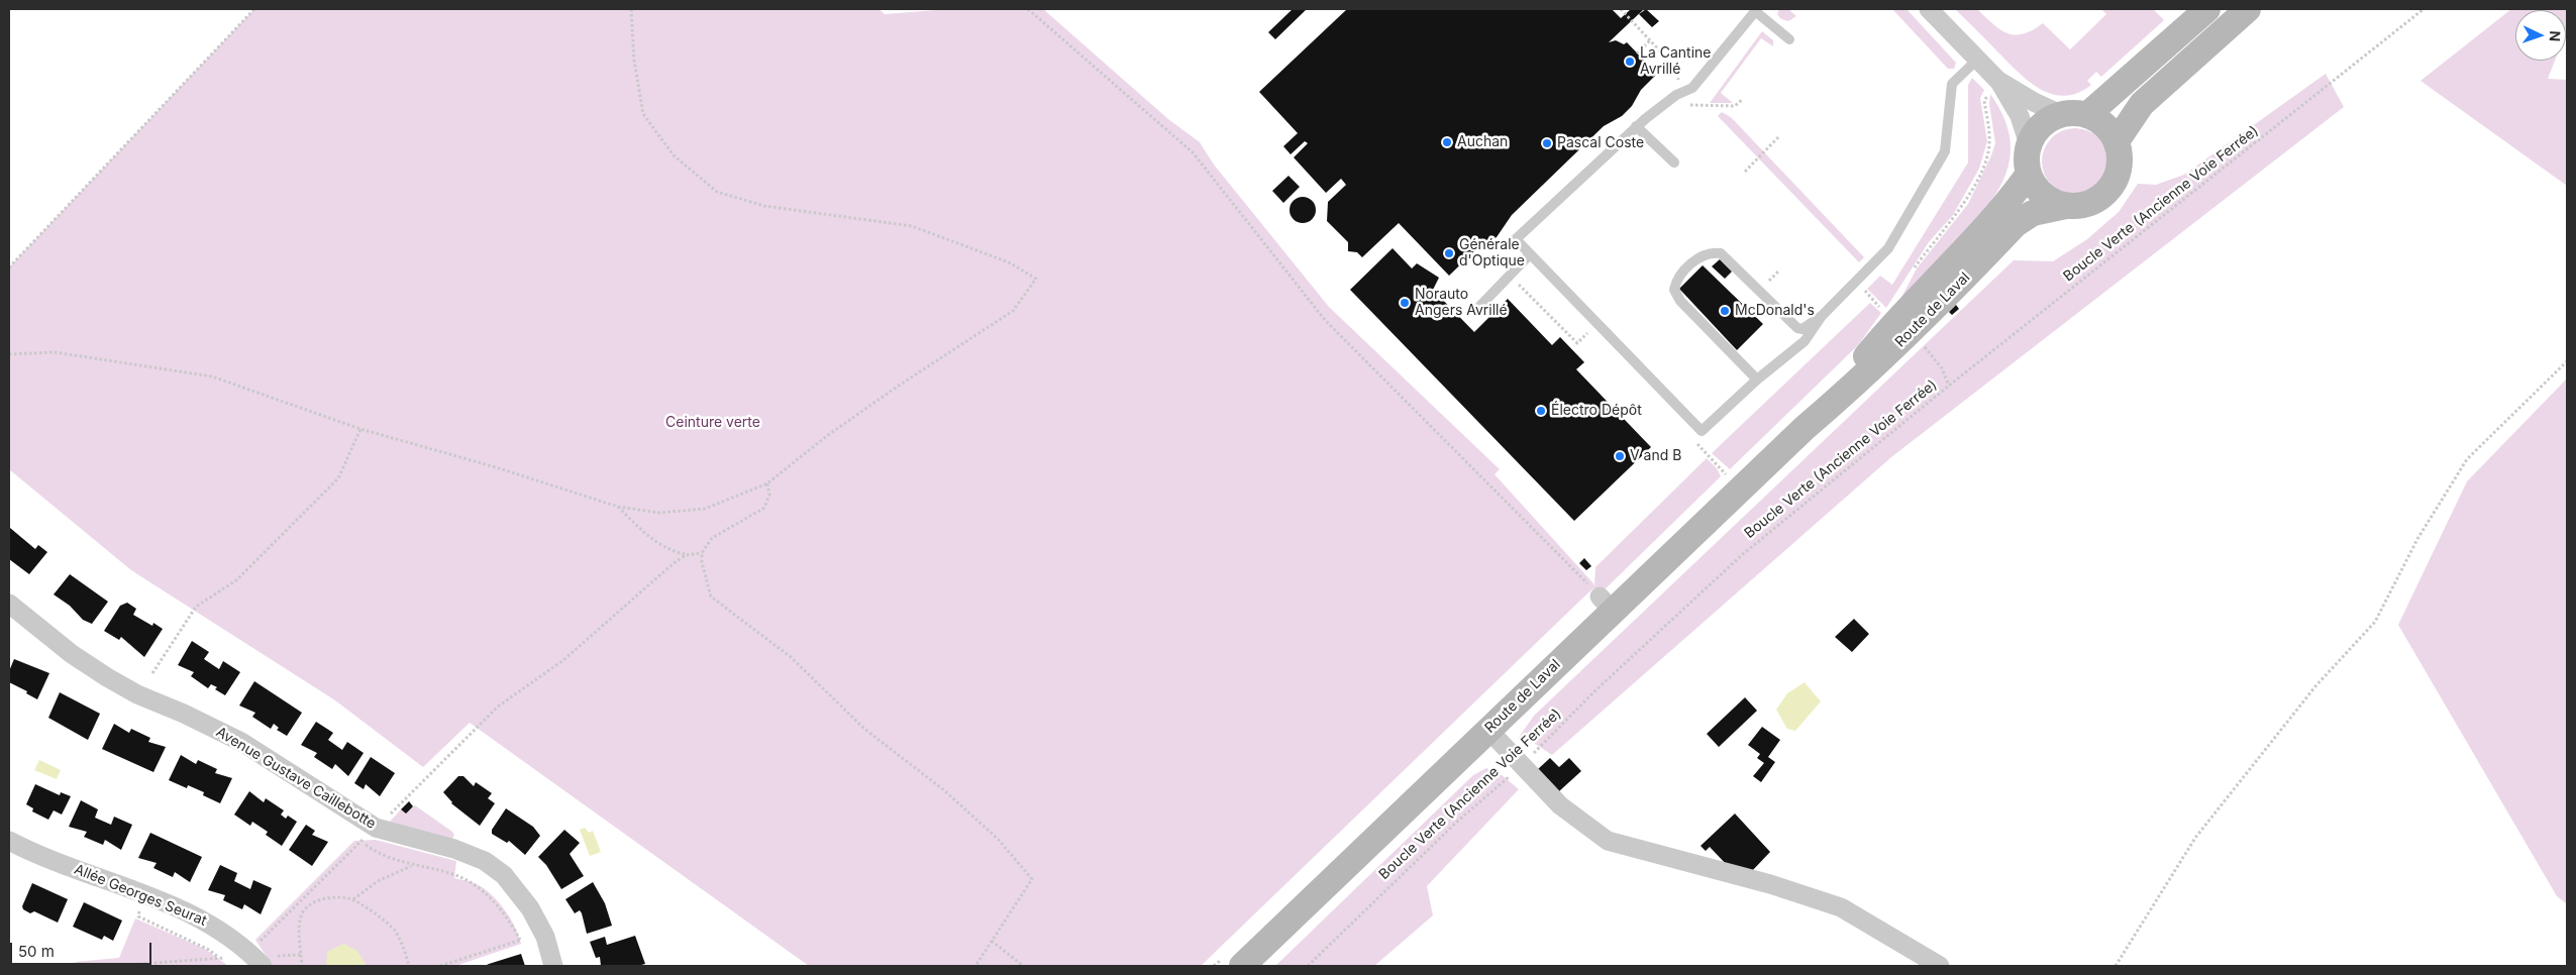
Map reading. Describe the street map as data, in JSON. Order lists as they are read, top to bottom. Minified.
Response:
{"streets":{"main road":["Route de Laval"],"street":["Avenue Gustave Caillebotte","Allée Georges Seurat"],"path":["Boucle Verte (Ancienne Voie Ferrée)"]},"parks":["Ceinture verte"],"places":["La Cantine Avrillé","Auchan","Pascal Coste","Générale d'Optique","Norauto Angers Avrillé","McDonald's","Électro Dépôt","V and B"],"scale_bar":"50 m","north":"right"}
